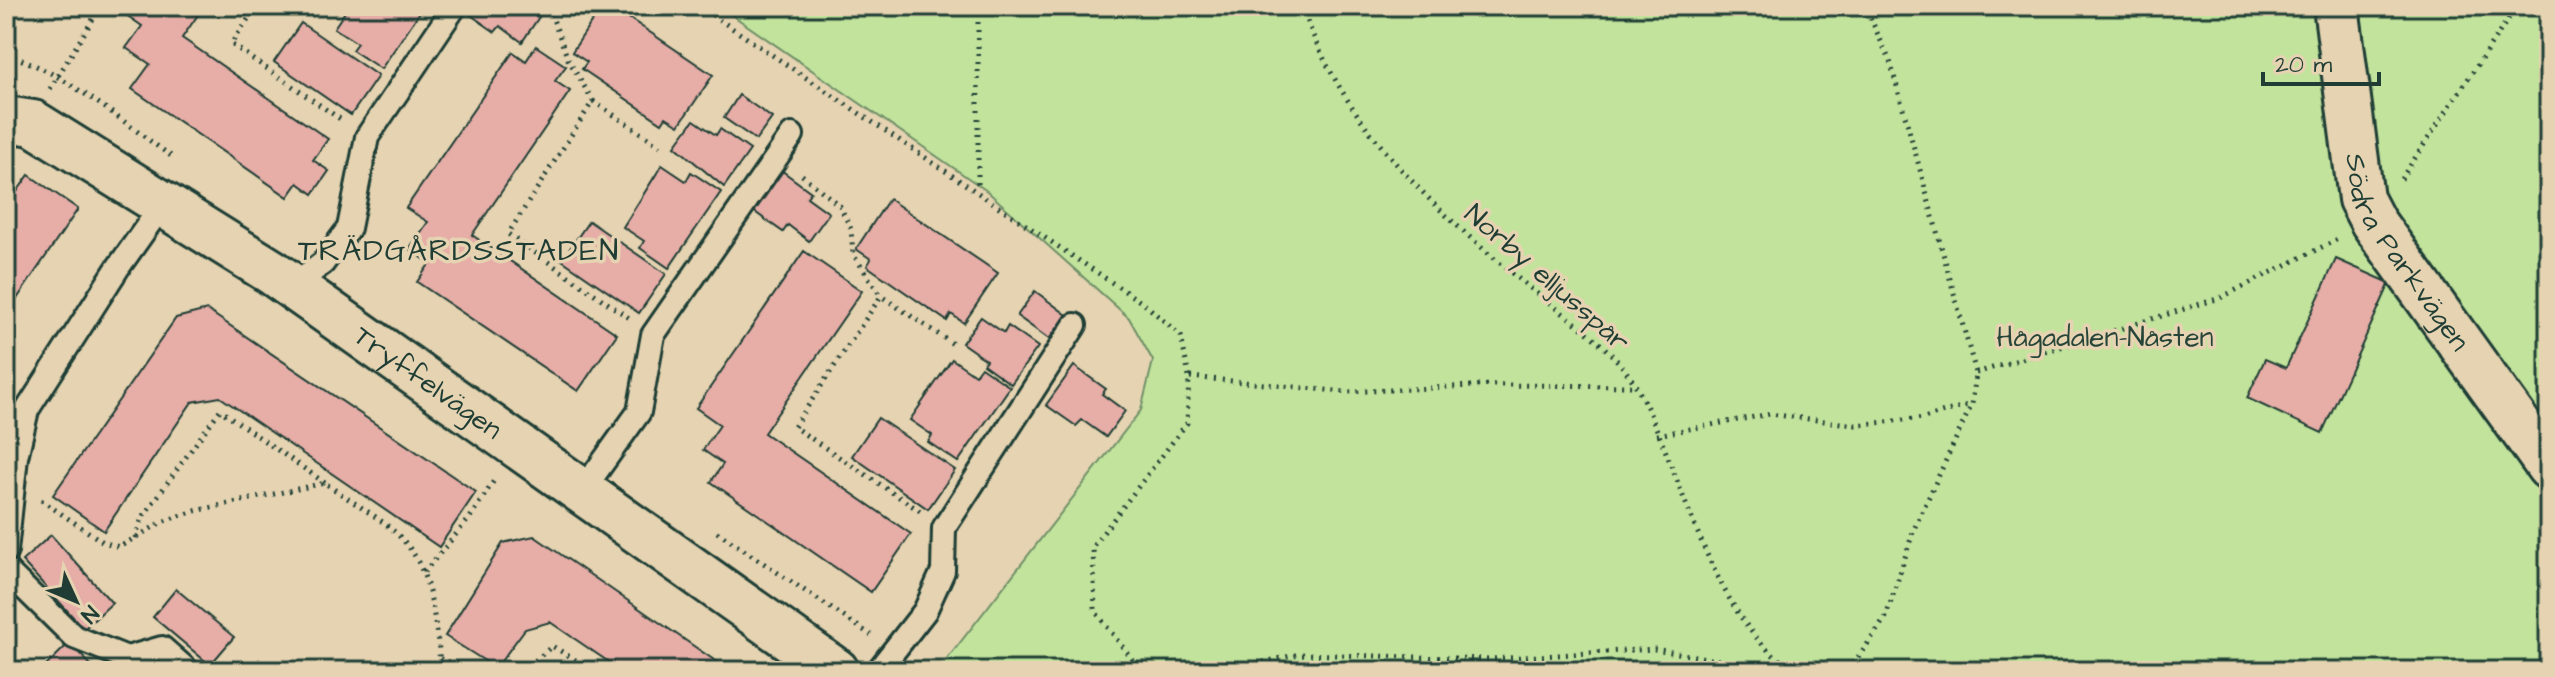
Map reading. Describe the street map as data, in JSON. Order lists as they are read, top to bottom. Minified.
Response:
{"streets":{"street":["Södra Parkvägen","Tryffelvägen"],"path":["Norby elljusspår"]},"districts":["TRÄDGÅRDSSTADEN"],"parks":["Hågadalen-Nåsten"],"scale_bar":"20 m","north":"bottom right"}
